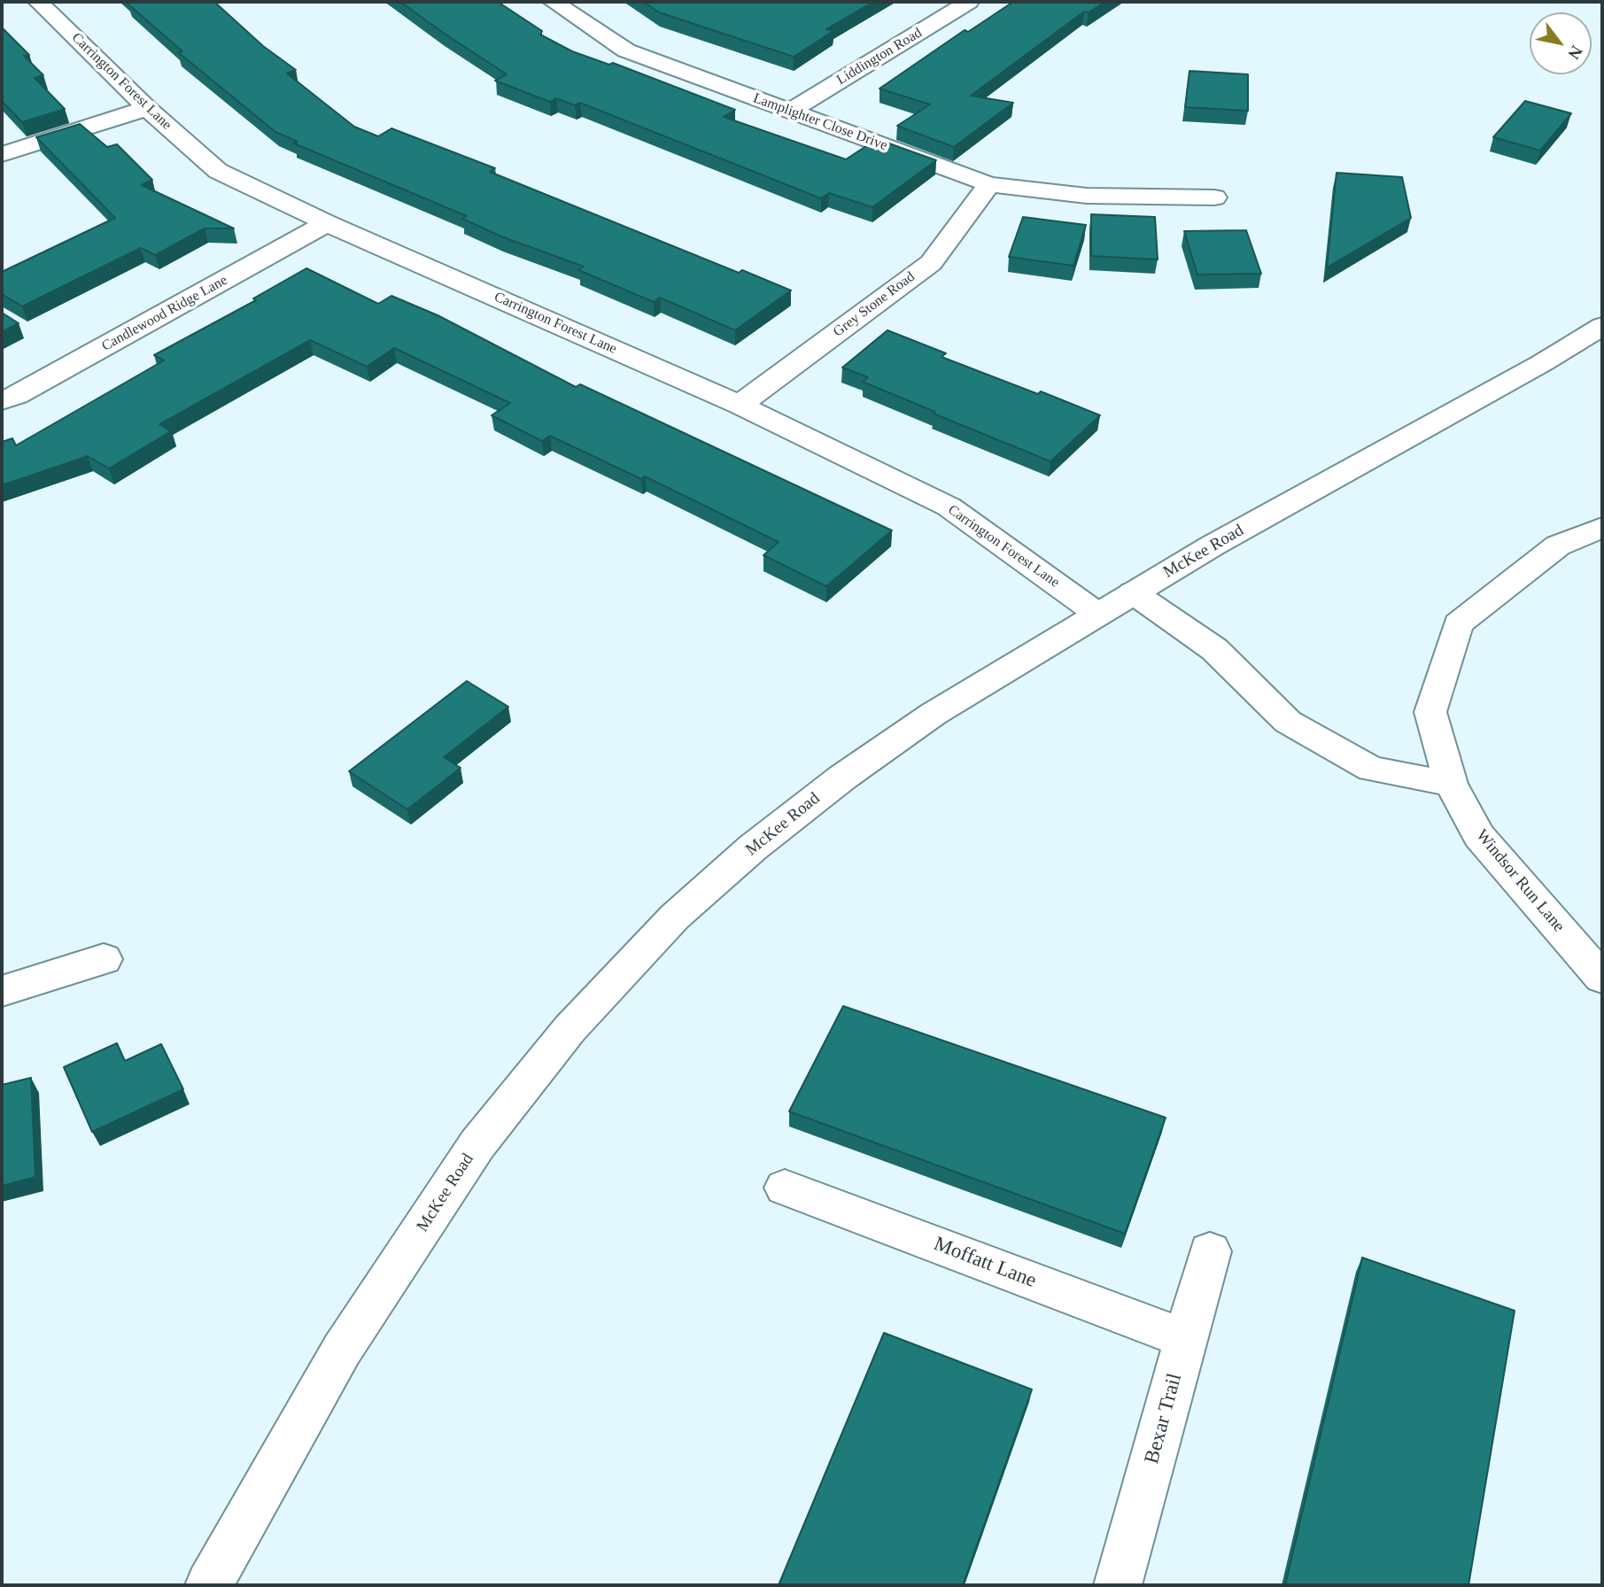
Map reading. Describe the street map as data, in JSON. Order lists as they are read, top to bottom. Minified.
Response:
{"streets":{"street":["Liddington Road","Carrington Forest Lane","Lamplighter Close Drive","Grey Stone Road","Candlewood Ridge Lane","McKee Road","Windsor Run Lane","Moffatt Lane","Bexar Trail"]},"crossings":[["Liddington Road","Lamplighter Close Drive"],["Carrington Forest Lane","Grey Stone Road"],["Carrington Forest Lane","Candlewood Ridge Lane"],["Carrington Forest Lane","McKee Road"],["Lamplighter Close Drive","Grey Stone Road"],["Moffatt Lane","Bexar Trail"]],"north":"bottom right"}
